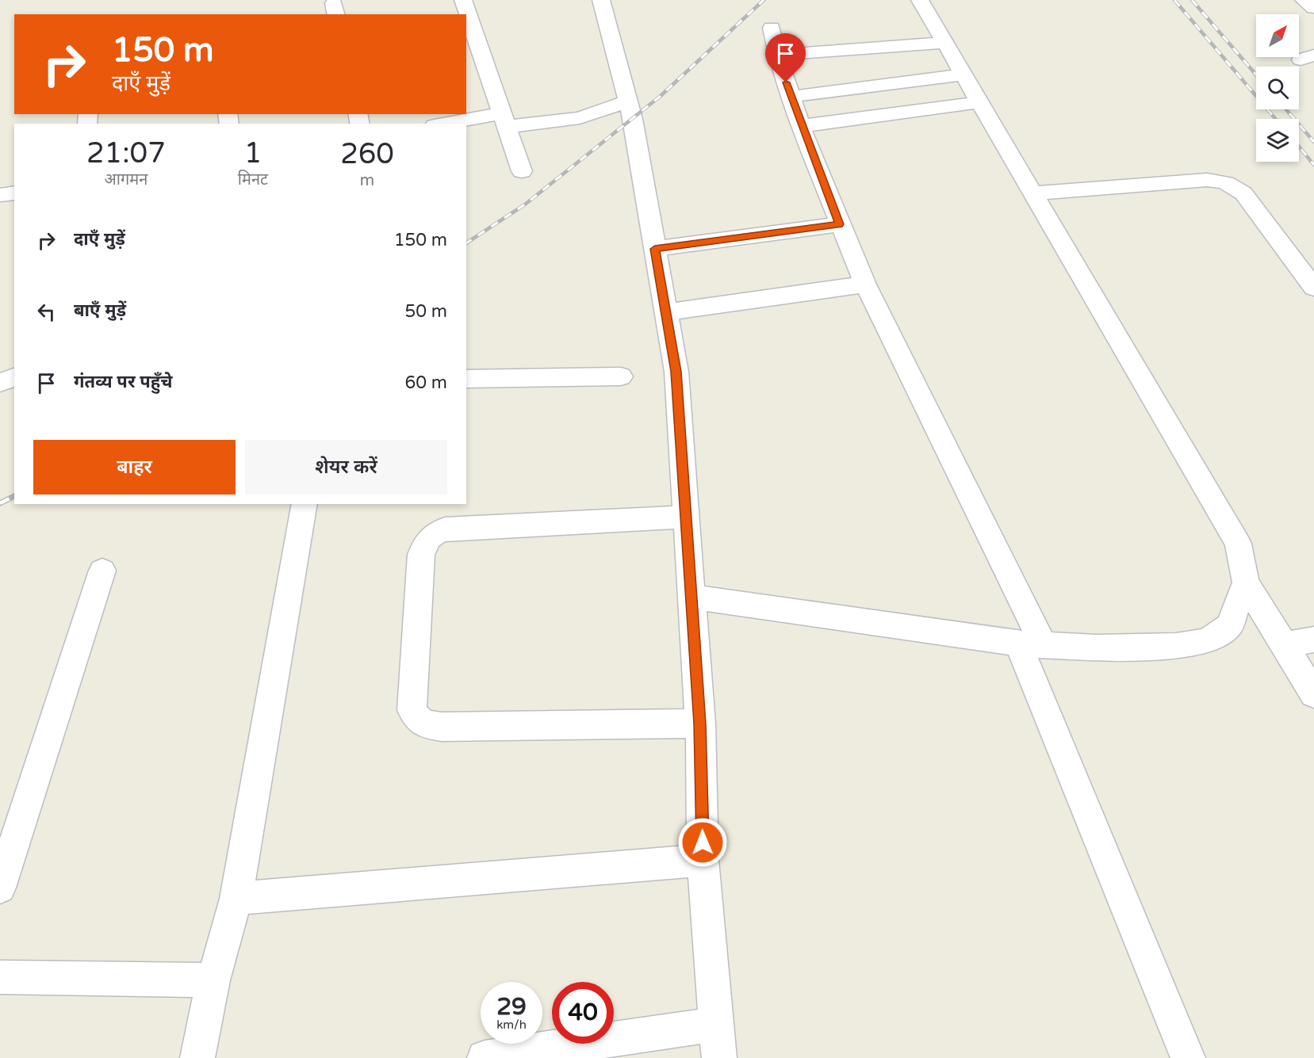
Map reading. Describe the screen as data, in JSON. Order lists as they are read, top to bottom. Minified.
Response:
{"north":"top right","page":{"turn":["150 m","दाएँ मुड़ें"],"eta":["21:07","आगमन","1","मिनट","260","m"],"list":[{"name":"दाएँ मुड़ें","value":"150 m"},{"name":"बाएँ मुड़ें","value":"50 m"},{"name":"गंतव्य पर पहुँचे","value":"60 m"}],"buttons":["बाहर","शेयर करें"],"speed":"29 km/h","limit":"40"}}
